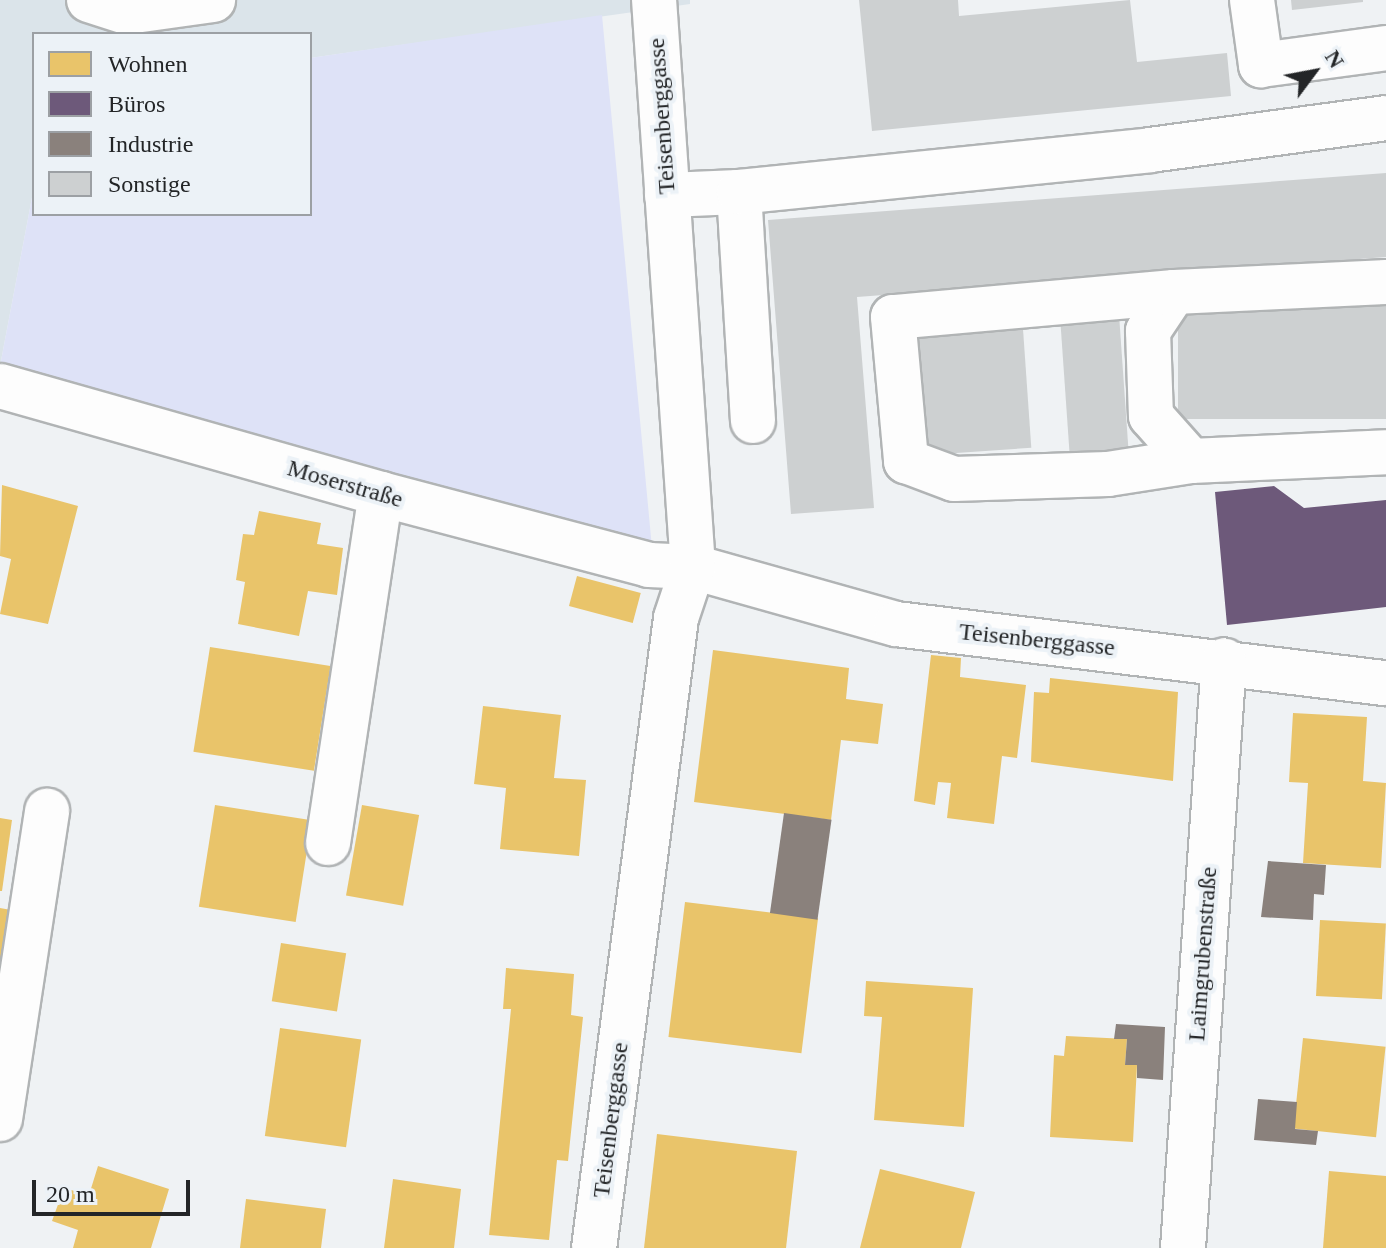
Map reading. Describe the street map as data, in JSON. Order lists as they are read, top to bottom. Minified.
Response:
{"streets":{"street":["Teisenberggasse","Moserstraße","Laimgrubenstraße"]},"crossings":[["Teisenberggasse","Moserstraße"],["Teisenberggasse","Laimgrubenstraße"]],"legend":["Wohnen","Büros","Industrie","Sonstige"],"scale_bar":"20 m","north":"top right"}
